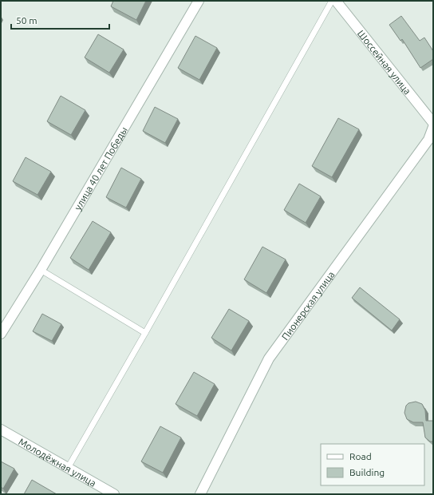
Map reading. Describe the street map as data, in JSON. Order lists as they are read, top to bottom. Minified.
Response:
{"streets":{"street":["Шоссейная улица","улица 40 лет Победы","Пионерская улица","Молодёжная улица"]},"legend":["Road","Building"],"scale_bar":"50 m"}
